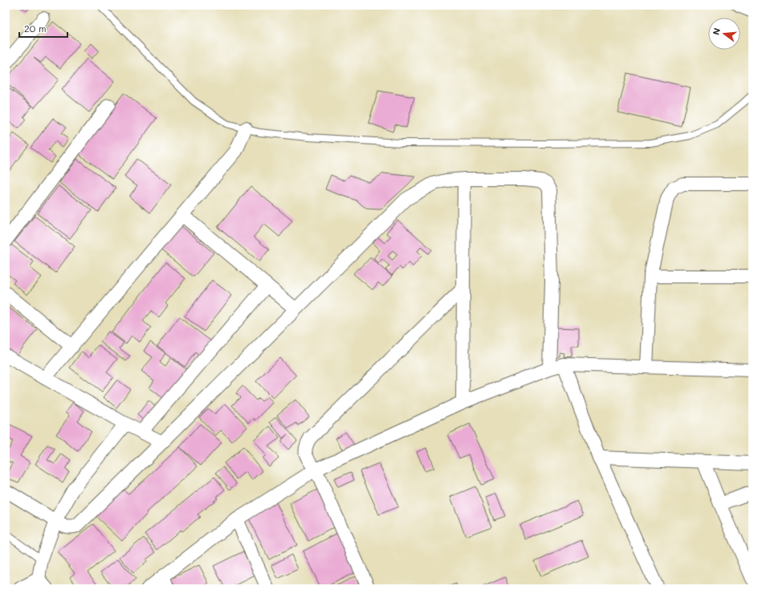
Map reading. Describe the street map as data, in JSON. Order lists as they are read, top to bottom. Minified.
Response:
{"scale_bar":"20 m","north":"left"}
